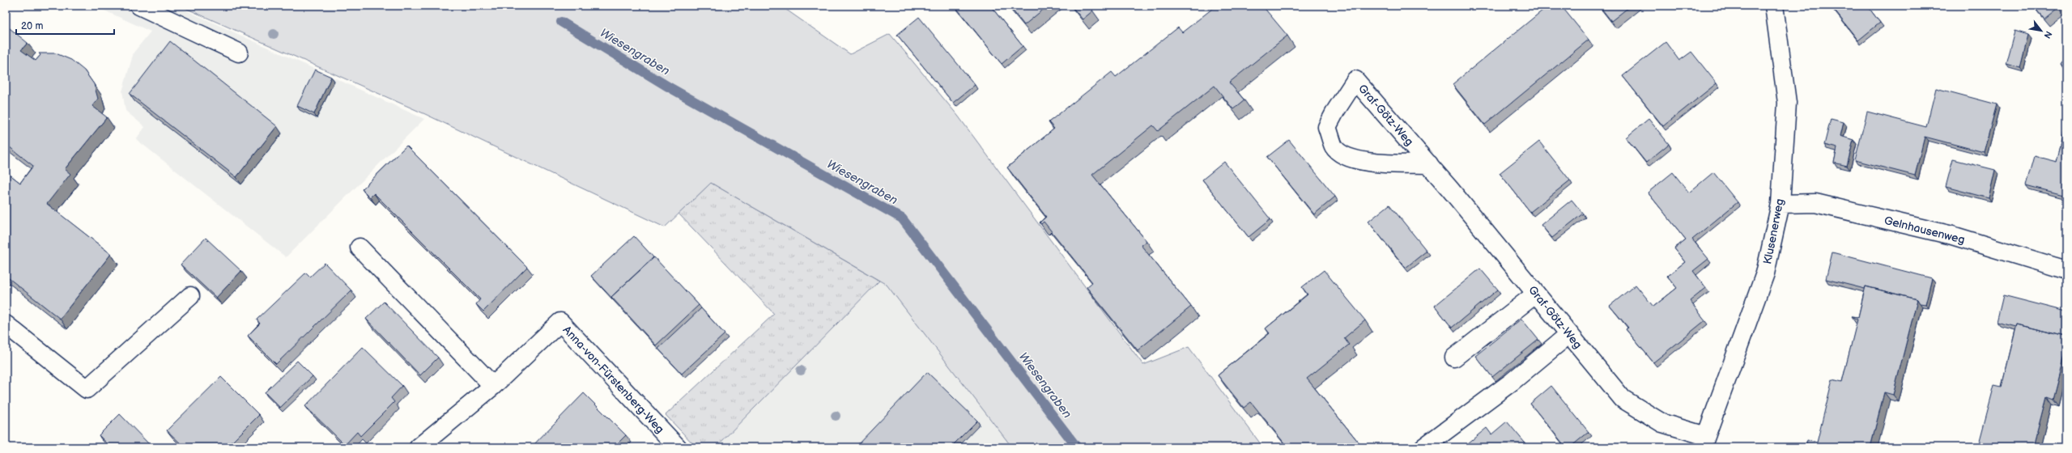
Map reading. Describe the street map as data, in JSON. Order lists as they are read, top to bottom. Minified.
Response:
{"streets":{"street":["Graf-Götz-Weg","Gelnhausenweg","Klusenerweg","Anna-von-Fürstenberg-Weg"]},"crossings":[["Graf-Götz-Weg","Klusenerweg"],["Gelnhausenweg","Klusenerweg"]],"water":["Wiesengraben"],"scale_bar":"20 m","north":"bottom right"}
